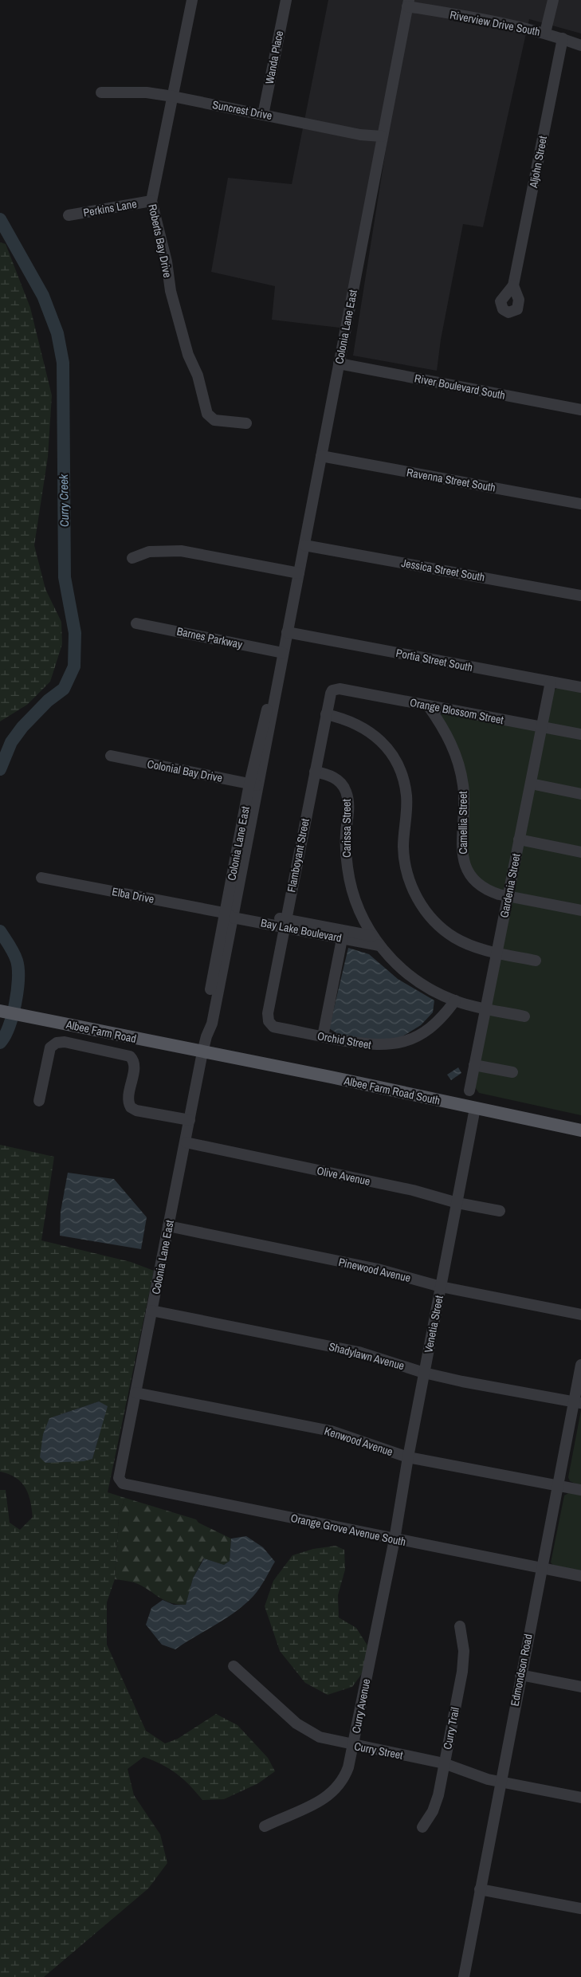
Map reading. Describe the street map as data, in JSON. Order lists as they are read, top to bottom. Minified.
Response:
{"streets":{"main road":["Albee Farm Road","Albee Farm Road South"],"street":["Riverview Drive South","Wanda Place","Suncrest Drive","Aljohn Street","Perkins Lane","Roberts Bay Drive","Colonia Lane East","River Boulevard South","Ravenna Street South","Jessica Street South","Barnes Parkway","Portia Street South","Orange Blossom Street","Colonial Bay Drive","Camellia Street","Carissa Street","Flamboyant Street","Gardenia Street","Elba Drive","Bay Lake Boulevard","Orchid Street","Olive Avenue","Pinewood Avenue","Venetia Street","Shadylawn Avenue","Kenwood Avenue","Orange Grove Avenue South","Edmondson Road","Curry Avenue","Curry Trail","Curry Street"]},"crossings":[["Riverview Drive South","Aljohn Street"],["Riverview Drive South","Colonia Lane East"],["Wanda Place","Suncrest Drive"],["Suncrest Drive","Roberts Bay Drive"],["Suncrest Drive","Colonia Lane East"],["Perkins Lane","Roberts Bay Drive"],["Colonia Lane East","River Boulevard South"],["Colonia Lane East","Ravenna Street South"],["Colonia Lane East","Jessica Street South"],["Colonia Lane East","Barnes Parkway"],["Colonia Lane East","Portia Street South"],["Colonia Lane East","Colonial Bay Drive"],["Colonia Lane East","Elba Drive"],["Colonia Lane East","Albee Farm Road"],["Colonia Lane East","Albee Farm Road South"],["Colonia Lane East","Olive Avenue"],["Colonia Lane East","Pinewood Avenue"],["Colonia Lane East","Shadylawn Avenue"],["Colonia Lane East","Kenwood Avenue"],["Colonia Lane East","Orange Grove Avenue South"],["Portia Street South","Gardenia Street"],["Orange Blossom Street","Camellia Street"],["Orange Blossom Street","Flamboyant Street"],["Orange Blossom Street","Gardenia Street"],["Camellia Street","Gardenia Street"],["Carissa Street","Flamboyant Street"],["Carissa Street","Gardenia Street"],["Carissa Street","Bay Lake Boulevard"],["Carissa Street","Orchid Street"],["Flamboyant Street","Elba Drive"],["Flamboyant Street","Orchid Street"],["Elba Drive","Bay Lake Boulevard"],["Albee Farm Road","Albee Farm Road South"],["Albee Farm Road South","Venetia Street"],["Olive Avenue","Venetia Street"],["Pinewood Avenue","Venetia Street"],["Venetia Street","Shadylawn Avenue"],["Venetia Street","Kenwood Avenue"],["Venetia Street","Orange Grove Avenue South"],["Venetia Street","Curry Avenue"],["Shadylawn Avenue","Edmondson Road"],["Kenwood Avenue","Edmondson Road"],["Orange Grove Avenue South","Edmondson Road"],["Orange Grove Avenue South","Curry Avenue"],["Edmondson Road","Curry Street"],["Curry Avenue","Curry Street"],["Curry Trail","Curry Street"]],"water":["Curry Creek"]}
